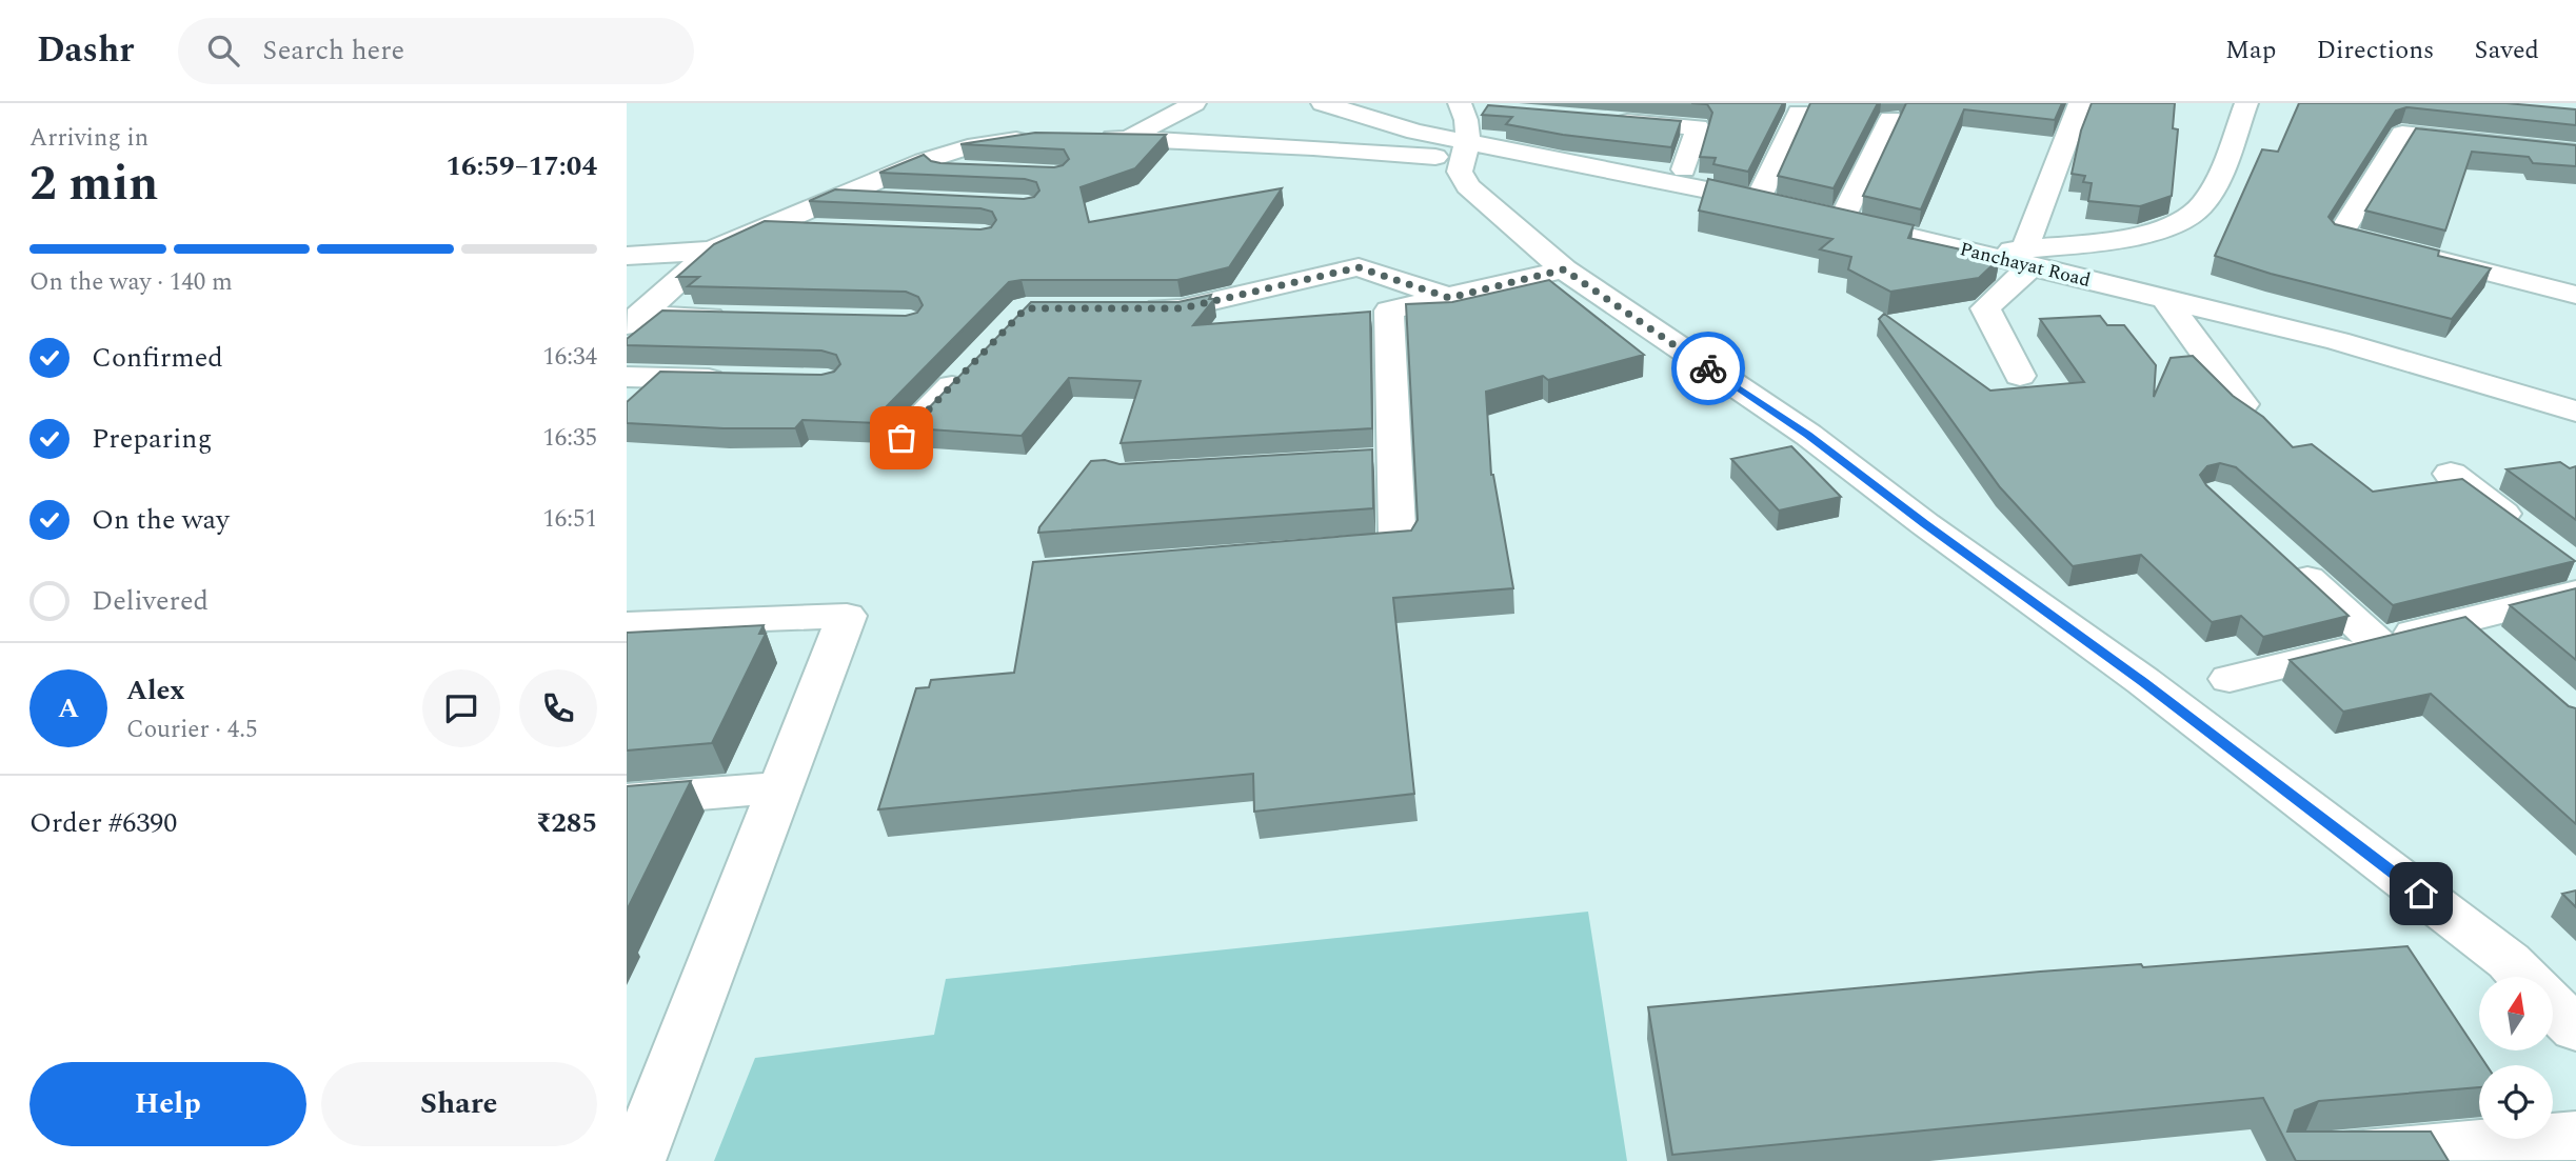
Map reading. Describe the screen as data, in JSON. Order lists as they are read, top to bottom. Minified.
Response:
{"streets":{"street":["Panchayat Road"]},"north":"top","page":{"header":"Dashr","search":"Search here","nav":["Map","Directions","Saved"],"heading":["2 min","Arriving in","16:59–17:04"],"panel":["Alex","Courier · 4.5","Order #6390","₹285"],"bar":"On the way · 140 m","list":[["Confirmed","16:34"],["Preparing","16:35"],["On the way","16:51"],"Delivered"],"round":"A","buttons":["Help","Share"]}}
